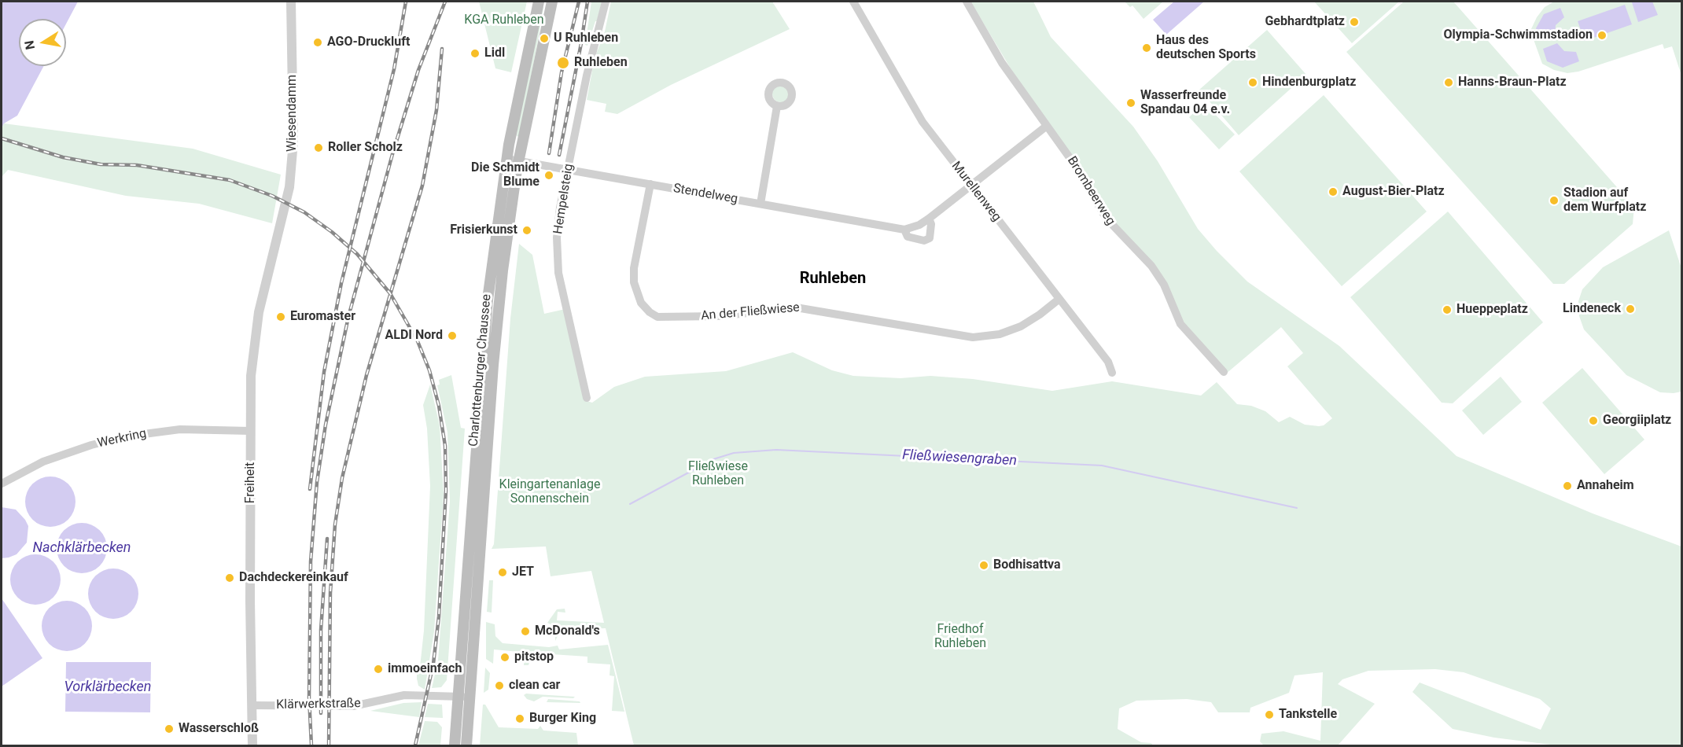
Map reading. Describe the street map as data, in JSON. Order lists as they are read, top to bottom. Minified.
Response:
{"streets":{"main road":["Charlottenburger Chaussee"],"street":["Wiesendamm","Brombeerweg","Murellenweg","Stendelweg","Hempelsteig","An der Fließwiese","Werkring","Freiheit","Klärwerkstraße"]},"crossings":[["Wiesendamm","Freiheit"],["Murellenweg","An der Fließwiese"],["Stendelweg","Hempelsteig"],["Stendelweg","An der Fließwiese"],["Stendelweg","Charlottenburger Chaussee"],["Charlottenburger Chaussee","Klärwerkstraße"],["Werkring","Freiheit"],["Freiheit","Klärwerkstraße"]],"districts":["Ruhleben"],"water":["Fließwiesengraben","Nachklärbecken","Vorklärbecken"],"parks":["KGA Ruhleben","Fließwiese Ruhleben","Kleingartenanlage Sonnenschein","Friedhof Ruhleben"],"places":["Gebhardtplatz","Olympia-Schwimmstadion","U Ruhleben","AGO-Druckluft","Haus des deutschen Sports","Lidl","Ruhleben","Hindenburgplatz","Hanns-Braun-Platz","Wasserfreunde Spandau 04 e.v.","Roller Scholz","Die Schmidt Blume","August-Bier-Platz","Stadion auf dem Wurfplatz","Frisierkunst","Lindeneck","Hueppeplatz","Euromaster","ALDI Nord","Georgiiplatz","Annaheim","Bodhisattva","JET","Dachdeckereinkauf","McDonald's","pitstop","immoeinfach","clean car","Tankstelle","Burger King","Wasserschloß"],"north":"left"}
